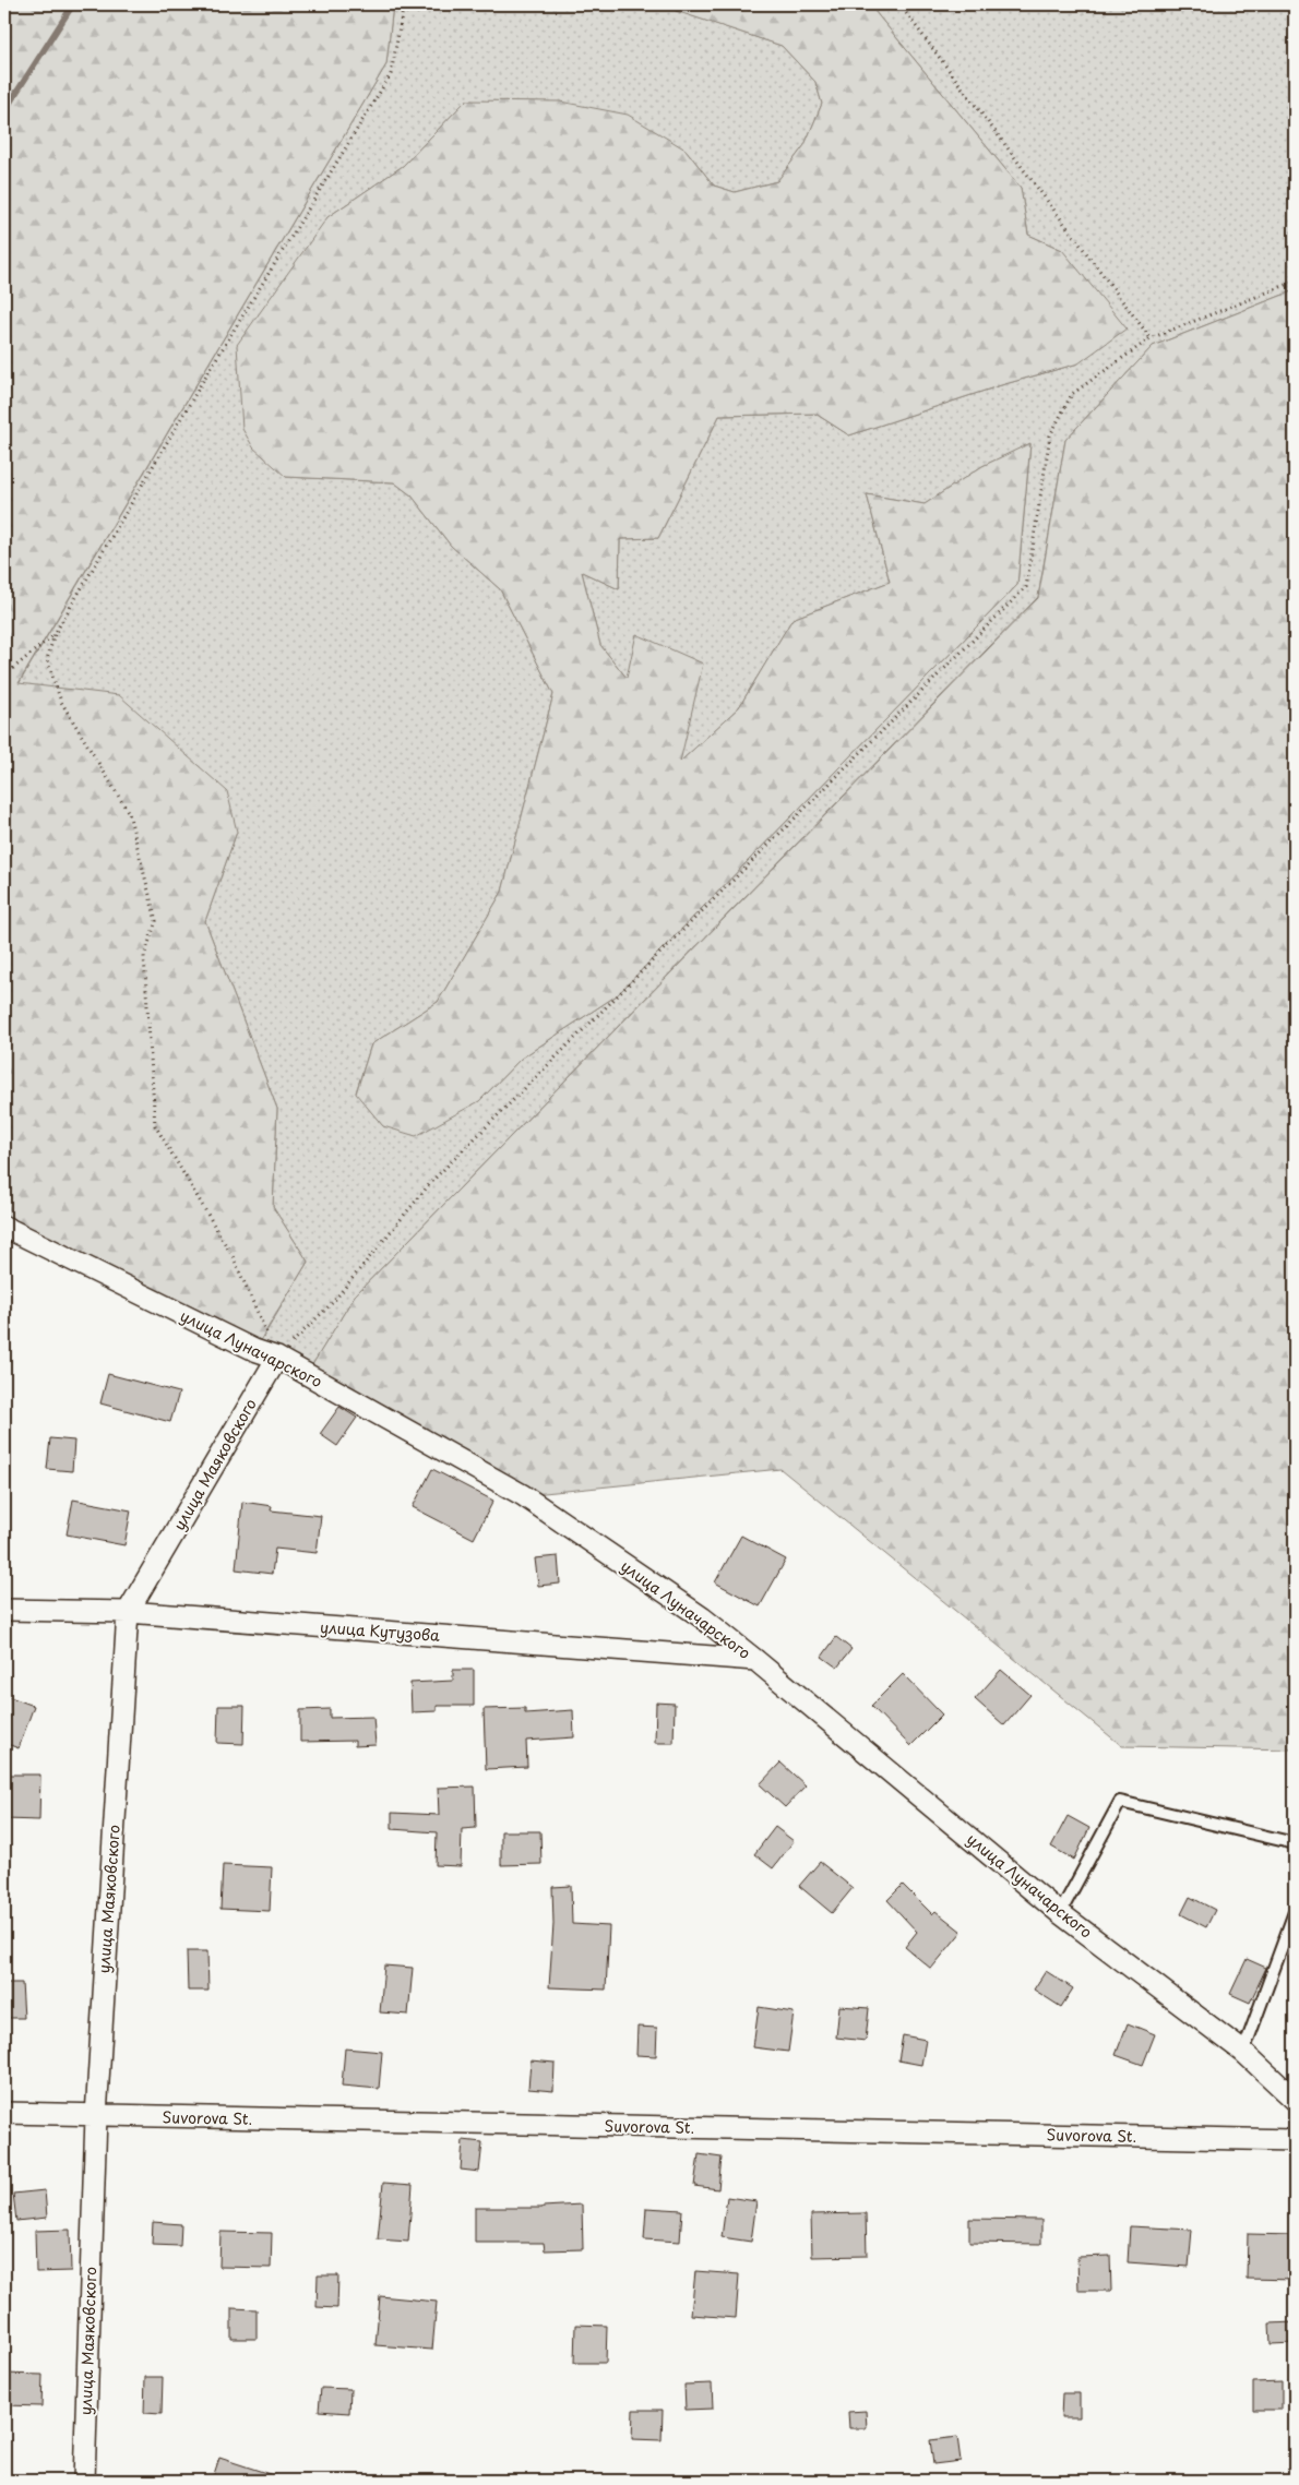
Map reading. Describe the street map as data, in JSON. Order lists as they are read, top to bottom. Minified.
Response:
{"streets":{"street":["улица Луначарского","улица Маяковского","улица Кутузова","Suvorova St."]},"crossings":[["улица Луначарского","улица Маяковского"],["улица Луначарского","улица Кутузова"],["улица Маяковского","улица Кутузова"],["улица Маяковского","Suvorova St."]]}
